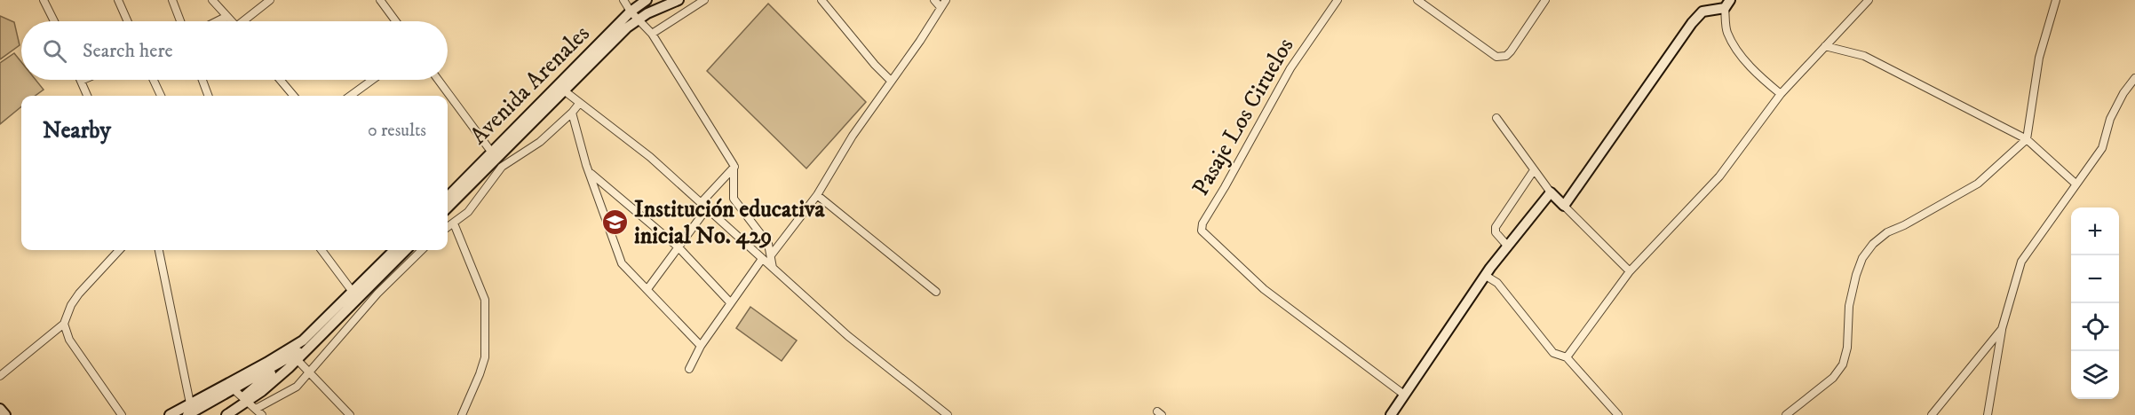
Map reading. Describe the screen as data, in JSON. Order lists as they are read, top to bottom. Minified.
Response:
{"streets":{"main road":["Avenida Arenales"],"street":["Pasaje Los Ciruelos"]},"places":{"school or university":["Institución educativa inicial No. 429"]},"page":{"search":"Search here","heading":["Nearby","0 results"],"map_buttons":["+","−"]}}
